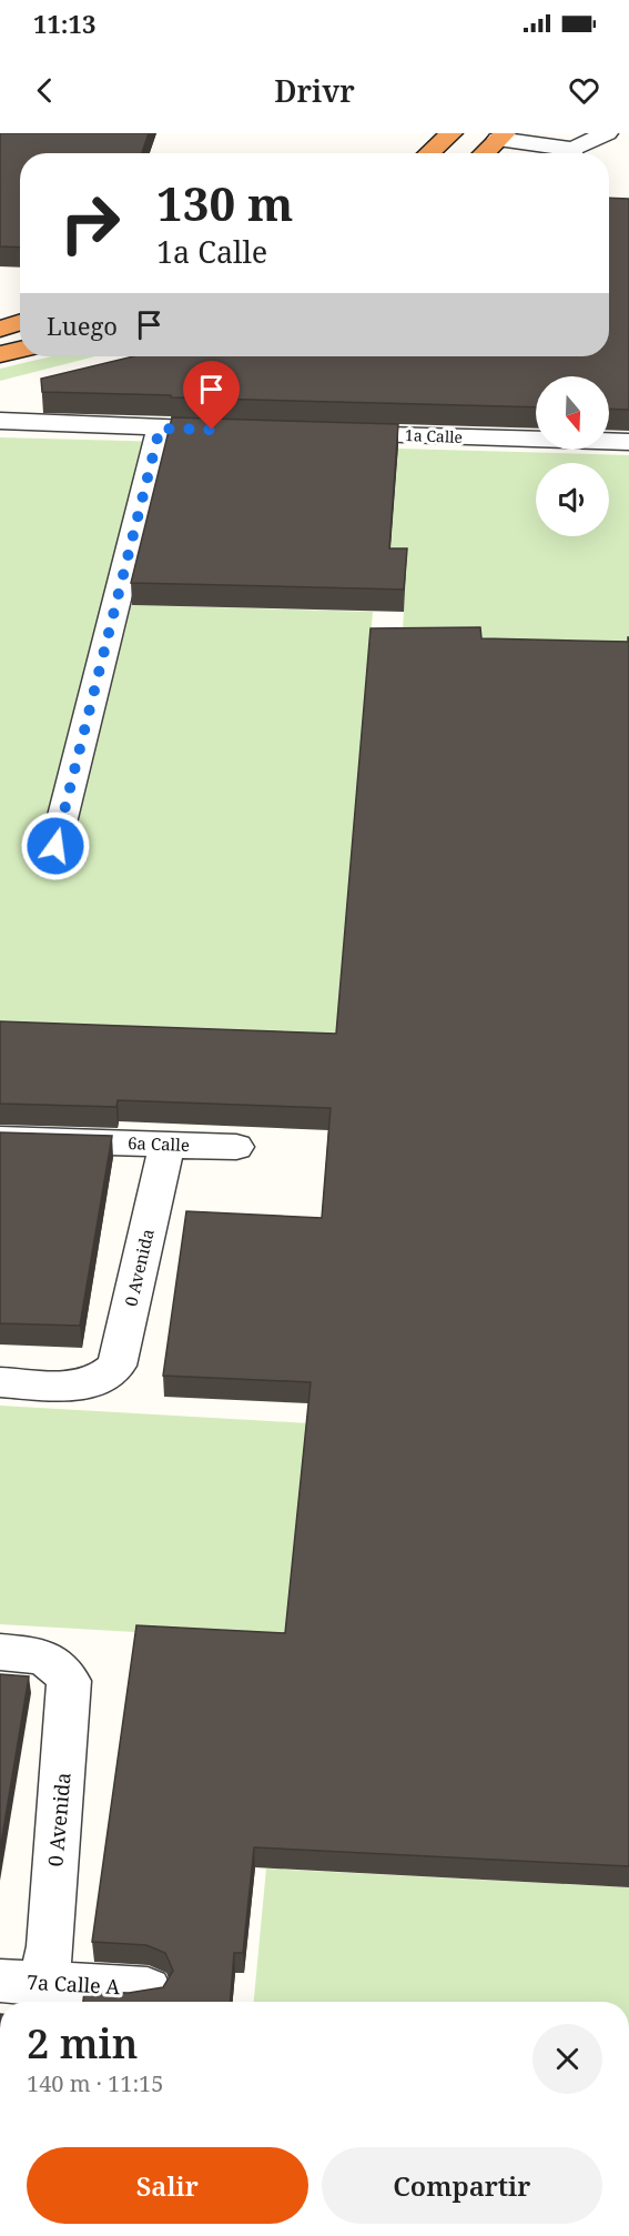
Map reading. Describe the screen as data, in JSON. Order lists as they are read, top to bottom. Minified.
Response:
{"streets":{"street":["1a Calle","6a Calle","0 Avenida","7a Calle A"]},"crossings":[["6a Calle","0 Avenida"],["0 Avenida","7a Calle A"]],"north":"bottom","page":{"status":"11:13","header":"Drivr","turn":["130 m","1a Calle"],"then":"Luego","heading":["2 min","140 m · 11:15"],"buttons":["Salir","Compartir"]}}
